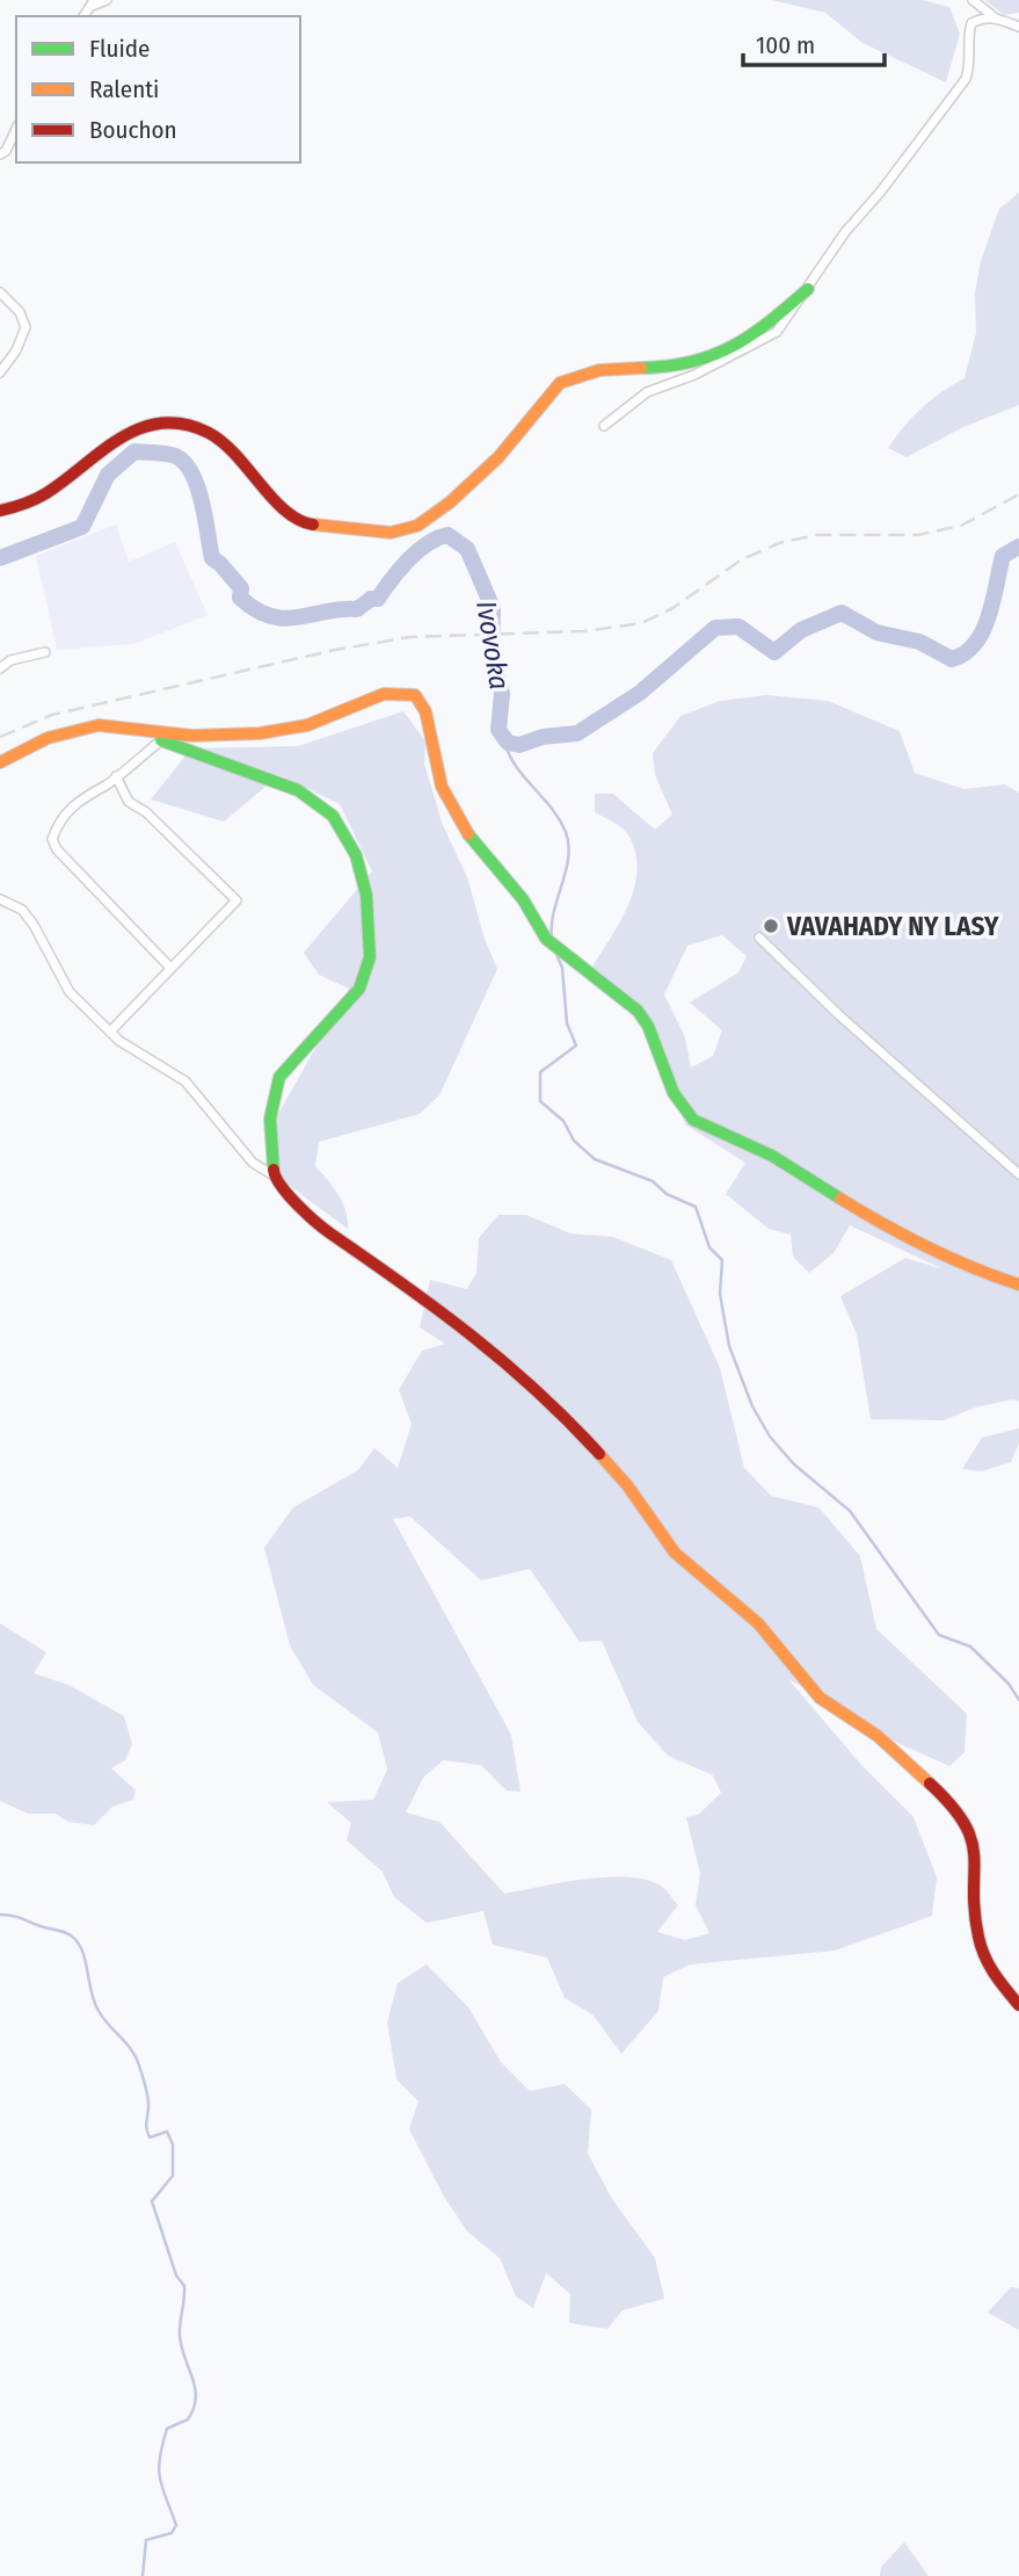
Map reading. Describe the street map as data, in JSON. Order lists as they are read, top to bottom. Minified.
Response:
{"water":["Ivovoka"],"places":["VAVAHADY NY LASY"],"legend":["Fluide","Ralenti","Bouchon"],"scale_bar":"100 m"}
